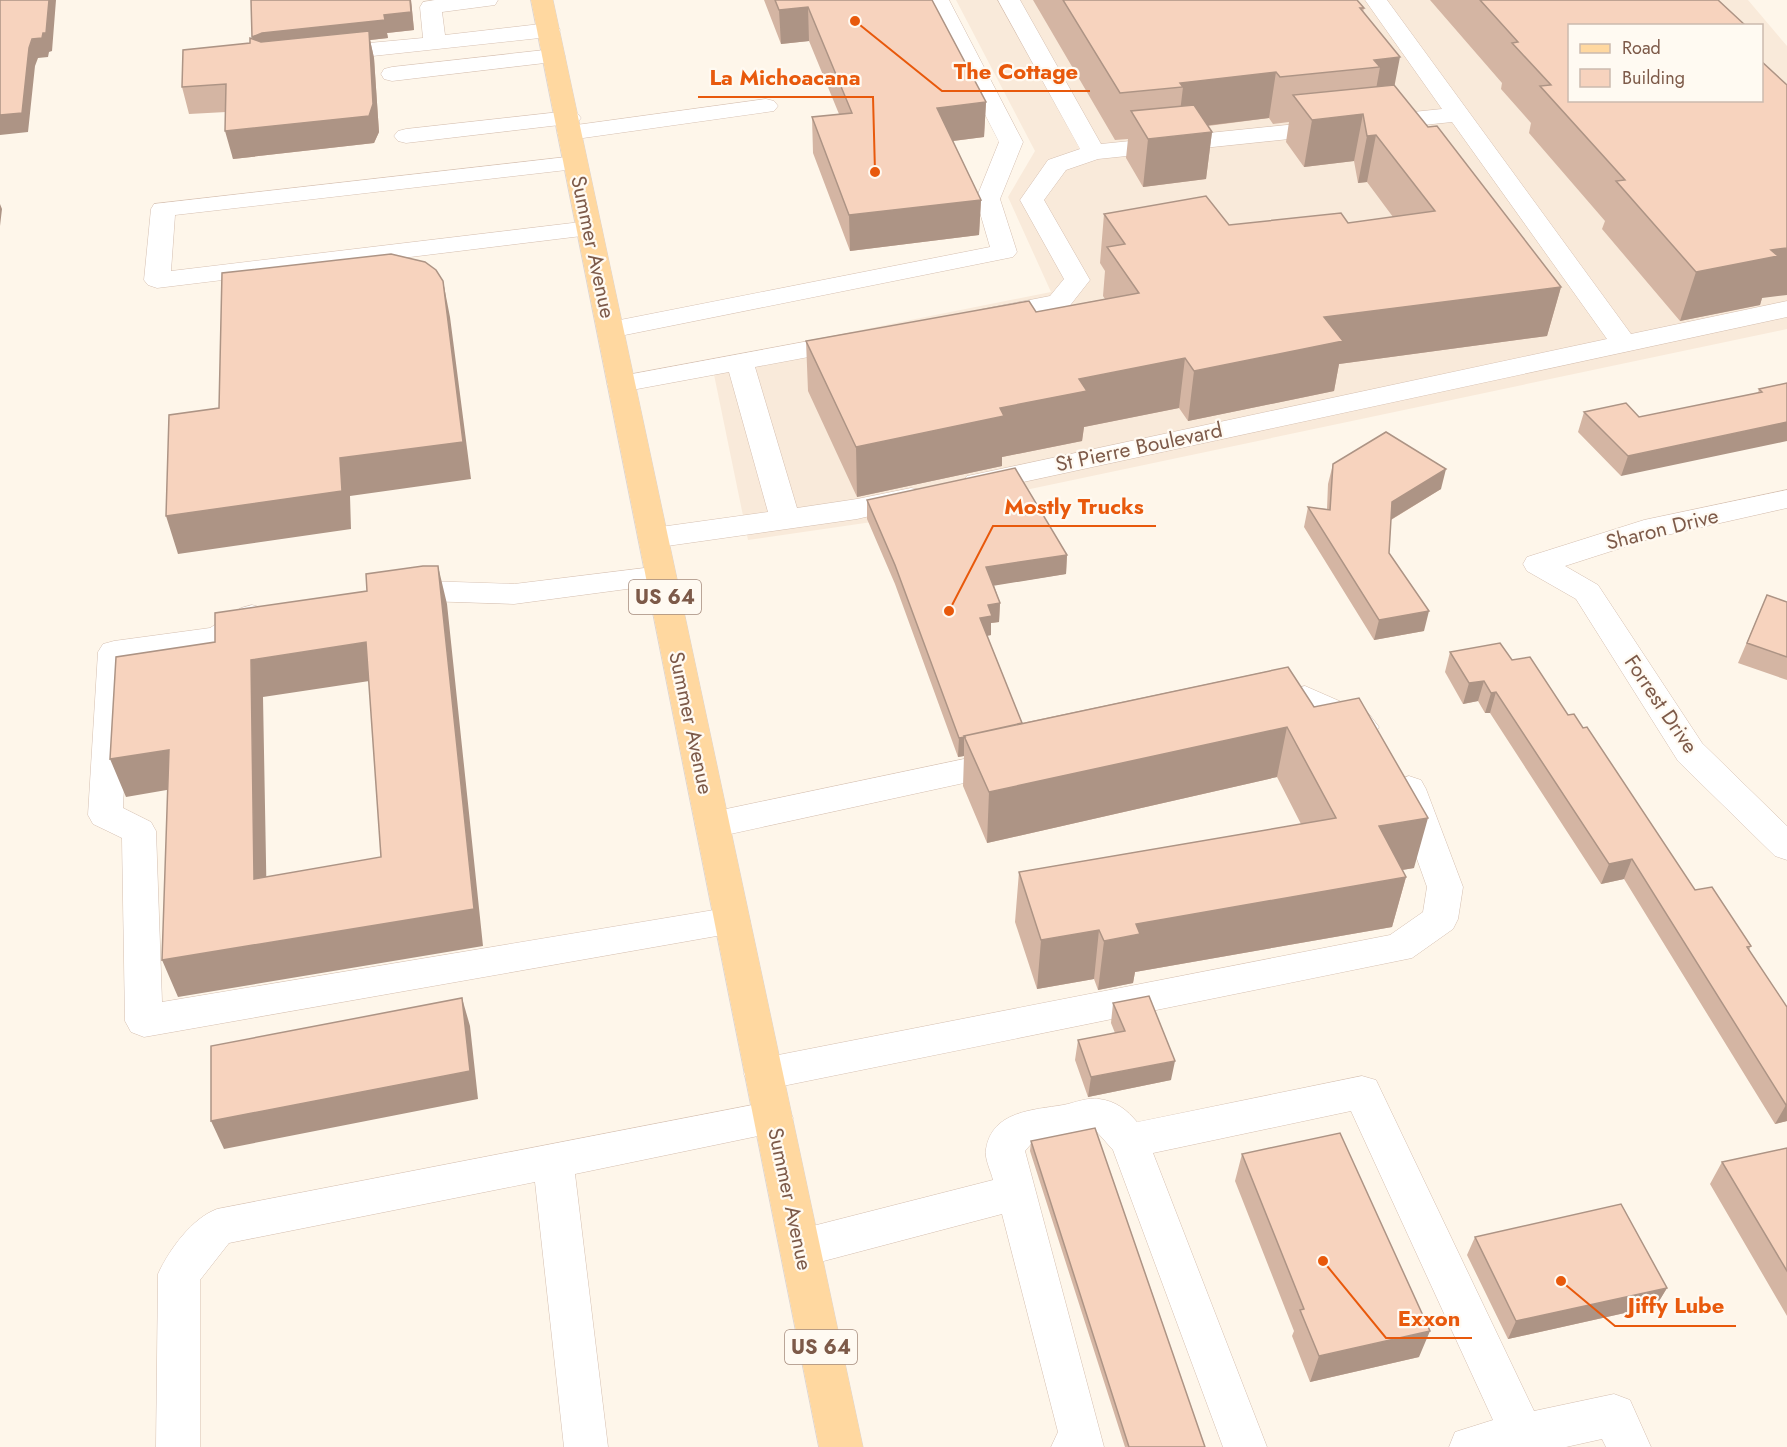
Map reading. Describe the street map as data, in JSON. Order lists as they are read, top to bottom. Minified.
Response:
{"streets":{"main road":["Summer Avenue","US 64"],"street":["St Pierre Boulevard","Sharon Drive","Forrest Drive"]},"crossings":[["Summer Avenue","St Pierre Boulevard"],["Sharon Drive","Forrest Drive"]],"places":["The Cottage","La Michoacana","Mostly Trucks","Exxon","Jiffy Lube"],"legend":["Road","Building"]}
